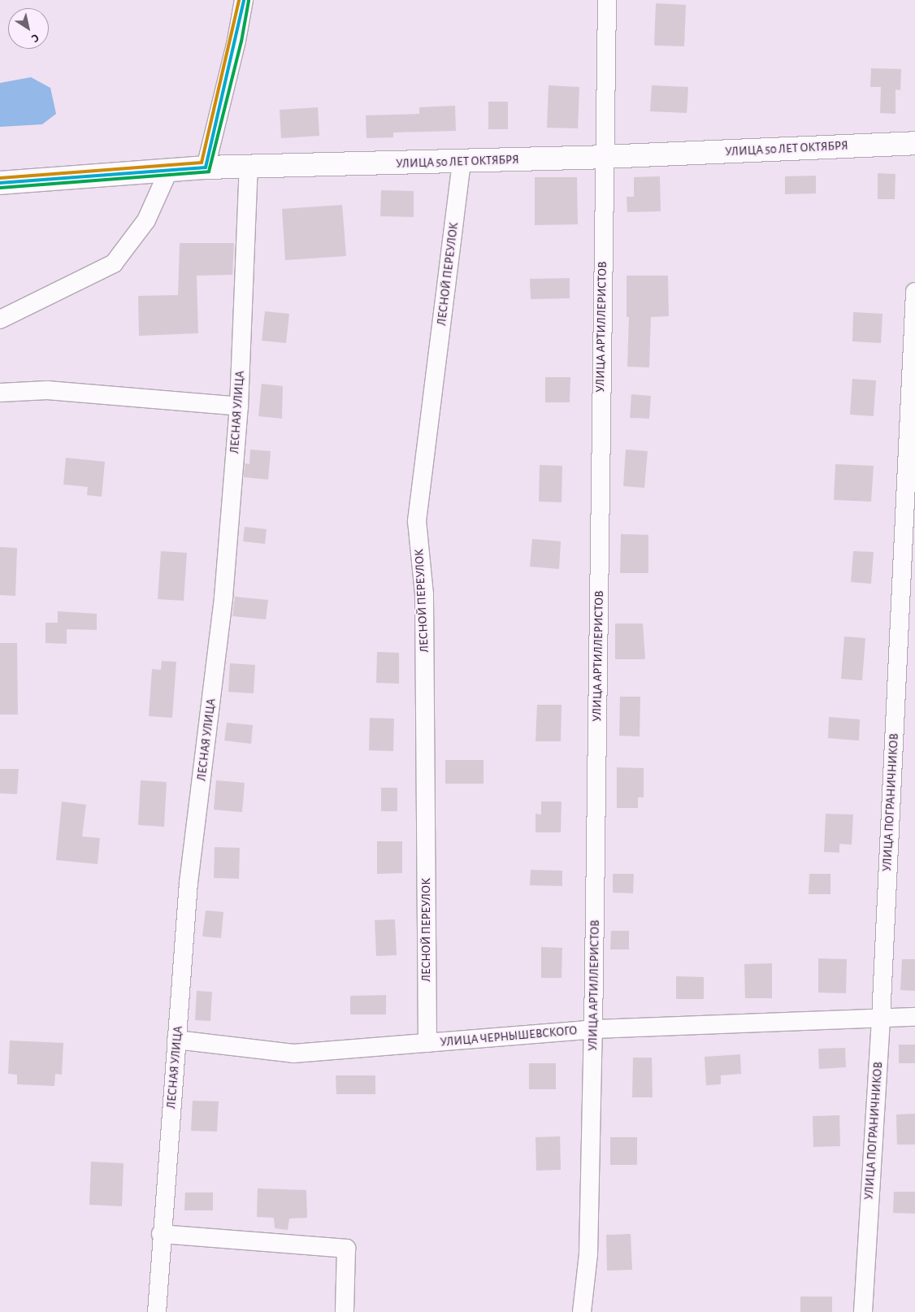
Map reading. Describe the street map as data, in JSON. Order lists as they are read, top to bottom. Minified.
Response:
{"streets":{"street":["УЛИЦА 50 ЛЕТ ОКТЯБРЯ","ЛЕСНОЙ ПЕРЕУЛОК","УЛИЦА АРТИЛЛЕРИСТОВ","ЛЕСНАЯ УЛИЦА","УЛИЦА ПОГРАНИЧНИКОВ","УЛИЦА ЧЕРНЫШЕВСКОГО"]},"crossings":[["УЛИЦА 50 ЛЕТ ОКТЯБРЯ","ЛЕСНОЙ ПЕРЕУЛОК"],["УЛИЦА 50 ЛЕТ ОКТЯБРЯ","УЛИЦА АРТИЛЛЕРИСТОВ"],["УЛИЦА 50 ЛЕТ ОКТЯБРЯ","ЛЕСНАЯ УЛИЦА"],["ЛЕСНОЙ ПЕРЕУЛОК","УЛИЦА ЧЕРНЫШЕВСКОГО"],["УЛИЦА АРТИЛЛЕРИСТОВ","УЛИЦА ЧЕРНЫШЕВСКОГО"],["ЛЕСНАЯ УЛИЦА","УЛИЦА ЧЕРНЫШЕВСКОГО"],["УЛИЦА ПОГРАНИЧНИКОВ","УЛИЦА ЧЕРНЫШЕВСКОГО"]],"north":"bottom right"}
